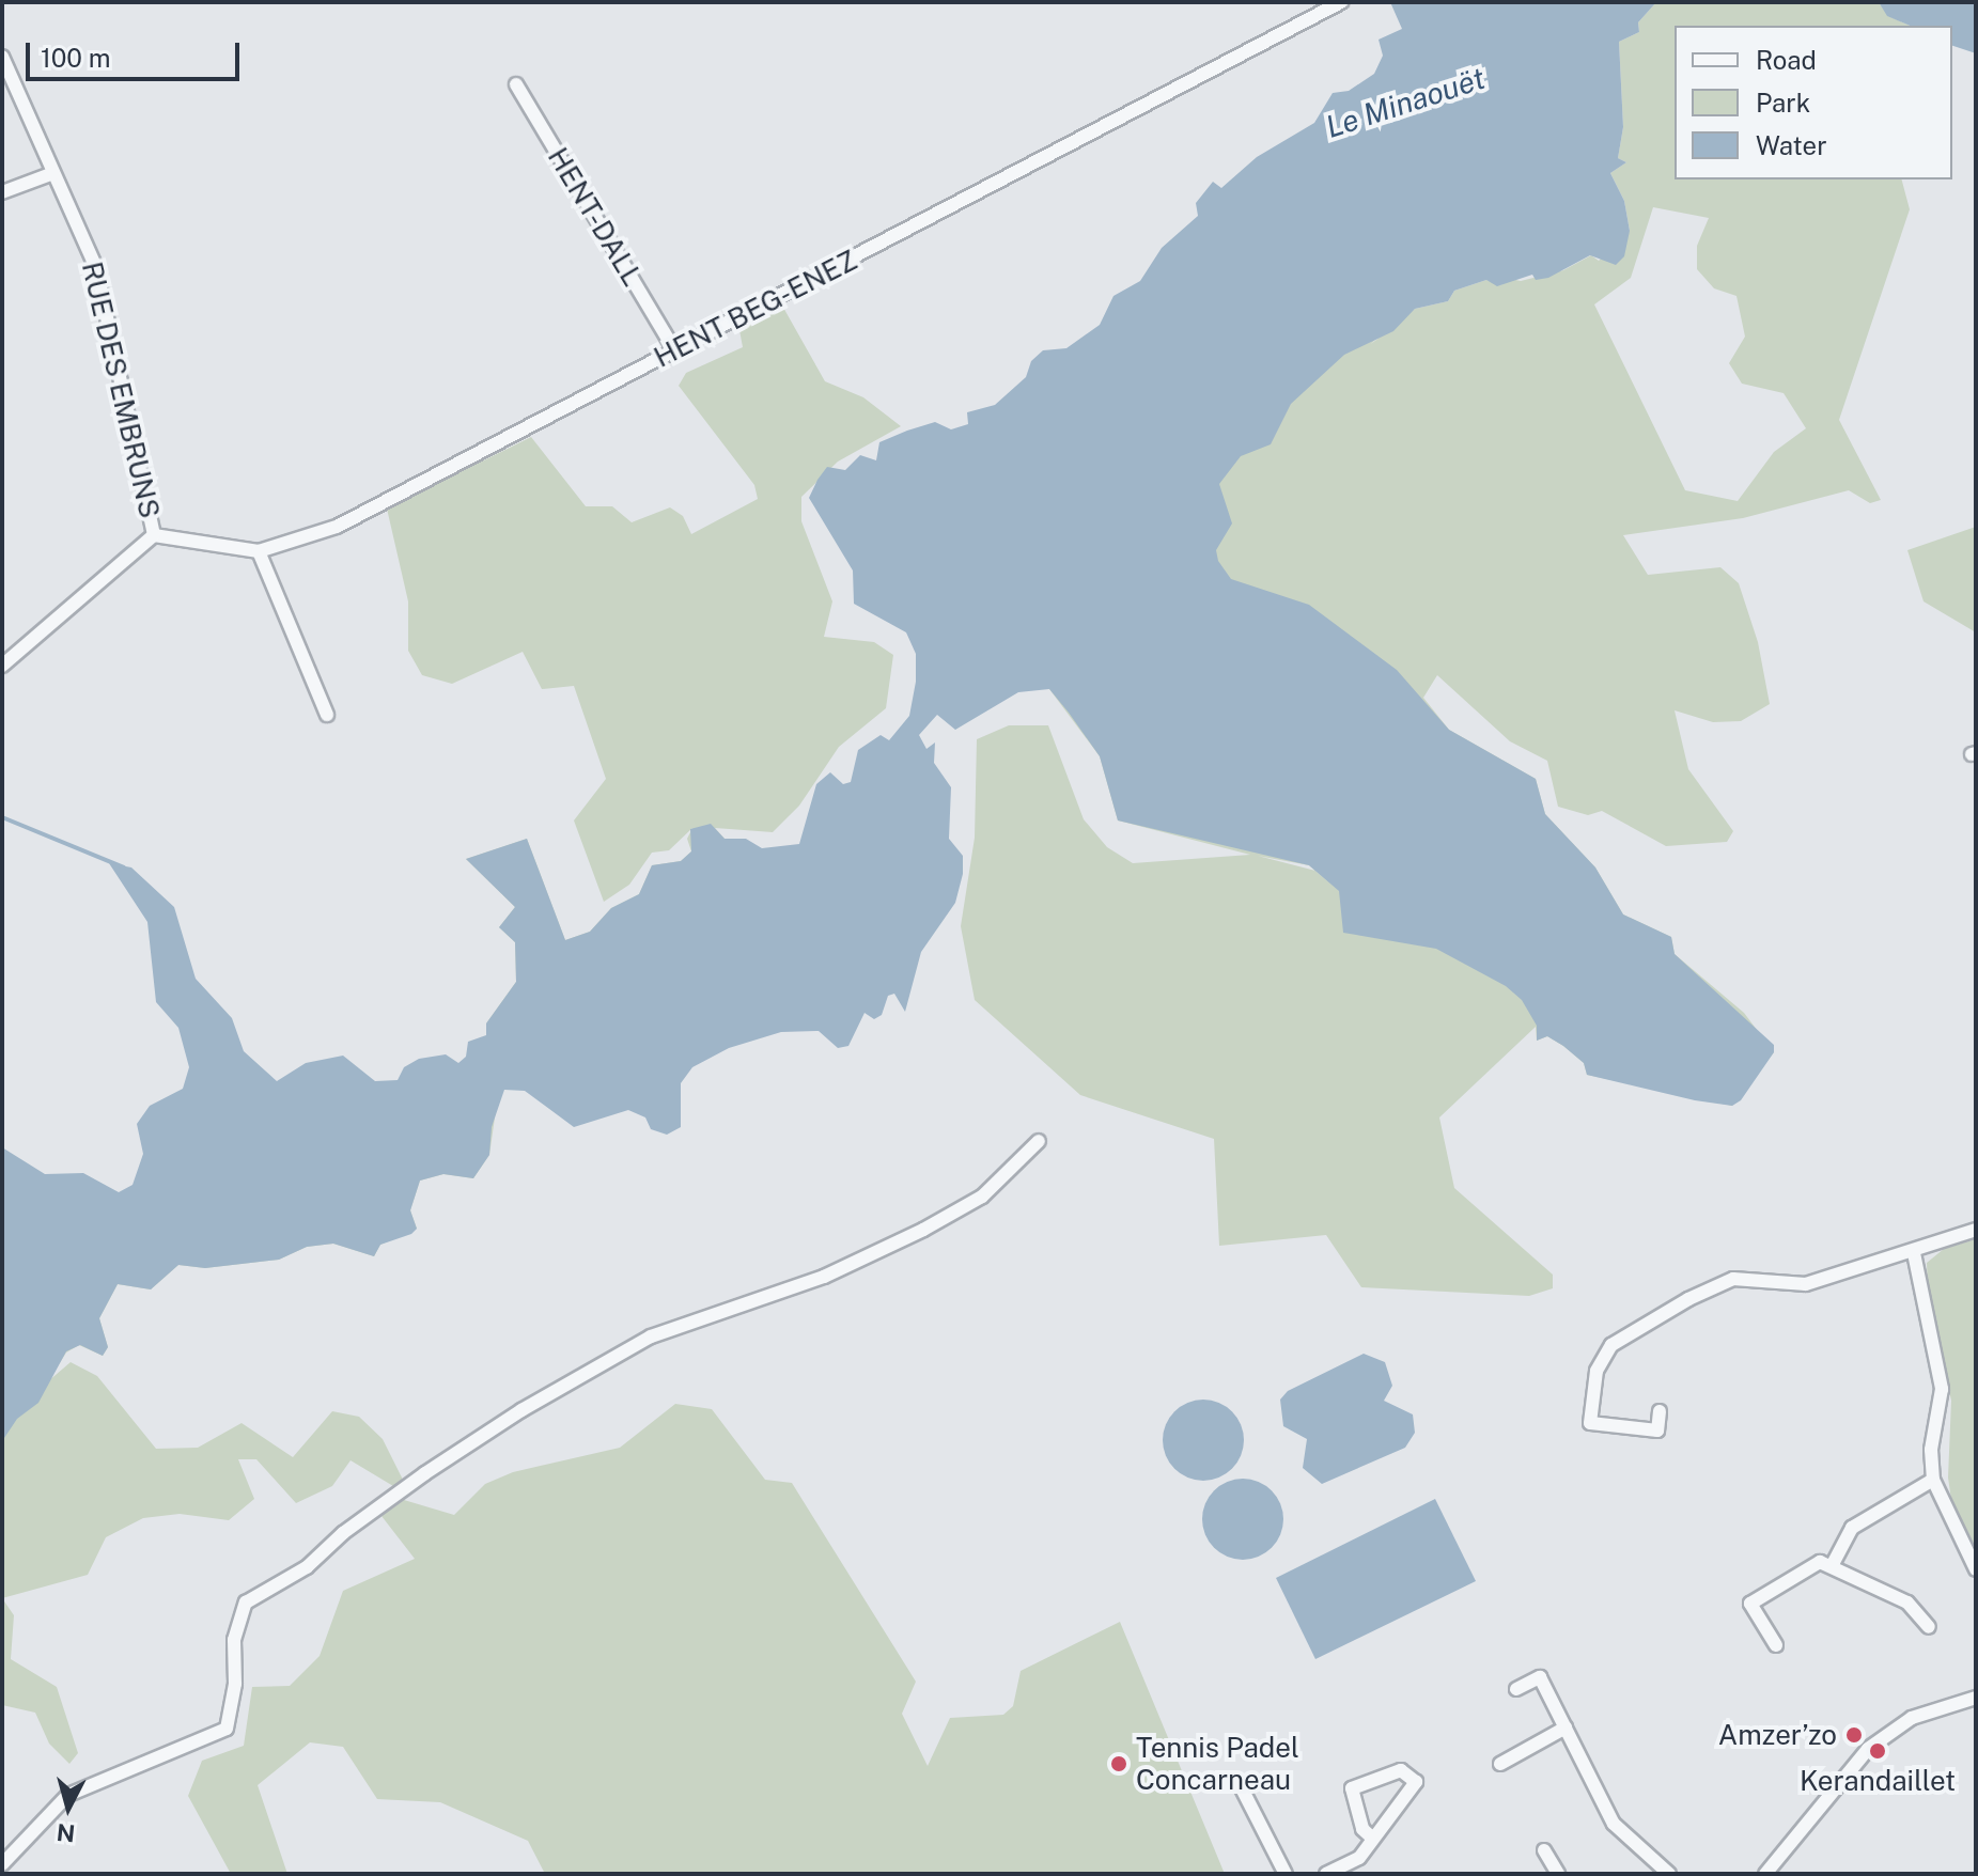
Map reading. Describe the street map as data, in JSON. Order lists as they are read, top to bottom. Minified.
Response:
{"streets":{"street":["HENT-DALL","HENT BEG-ENEZ","RUE DES EMBRUNS"]},"crossings":[["HENT-DALL","HENT BEG-ENEZ"],["HENT BEG-ENEZ","RUE DES EMBRUNS"]],"water":["Le Minaouët"],"places":["Amzer’zo","Kerandaillet","Tennis Padel Concarneau"],"legend":["Road","Park","Water"],"scale_bar":"100 m","north":"bottom"}
